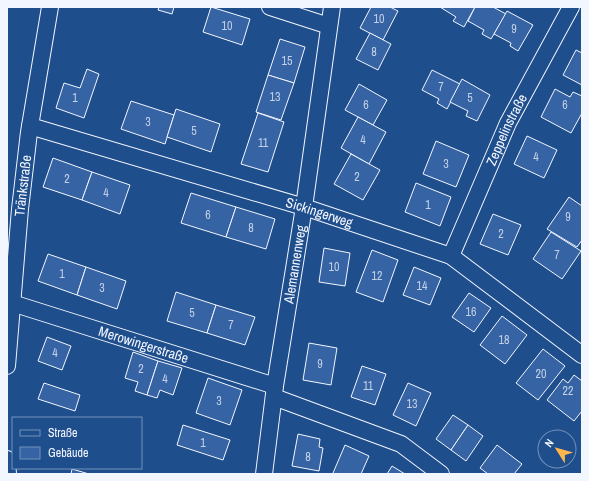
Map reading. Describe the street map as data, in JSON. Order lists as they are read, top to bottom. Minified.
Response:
{"streets":{"street":["Zeppelinstraße","Tränkstraße","Sickingerweg","Alemannenweg","Merowingerstraße"]},"crossings":[["Zeppelinstraße","Sickingerweg"],["Tränkstraße","Sickingerweg"],["Tränkstraße","Merowingerstraße"],["Sickingerweg","Alemannenweg"],["Alemannenweg","Merowingerstraße"]],"house_numbers":["10","10","9","8","15","7","13","1","5","6","6","3","5","4","11","4","3","2","2","4","1","6","9","8","2","7","10","1","12","14","3","16","5","7","18","4","9","2","20","4","11","22","3","13","1","8"],"legend":["Straße","Gebäude"],"north":"top left"}
